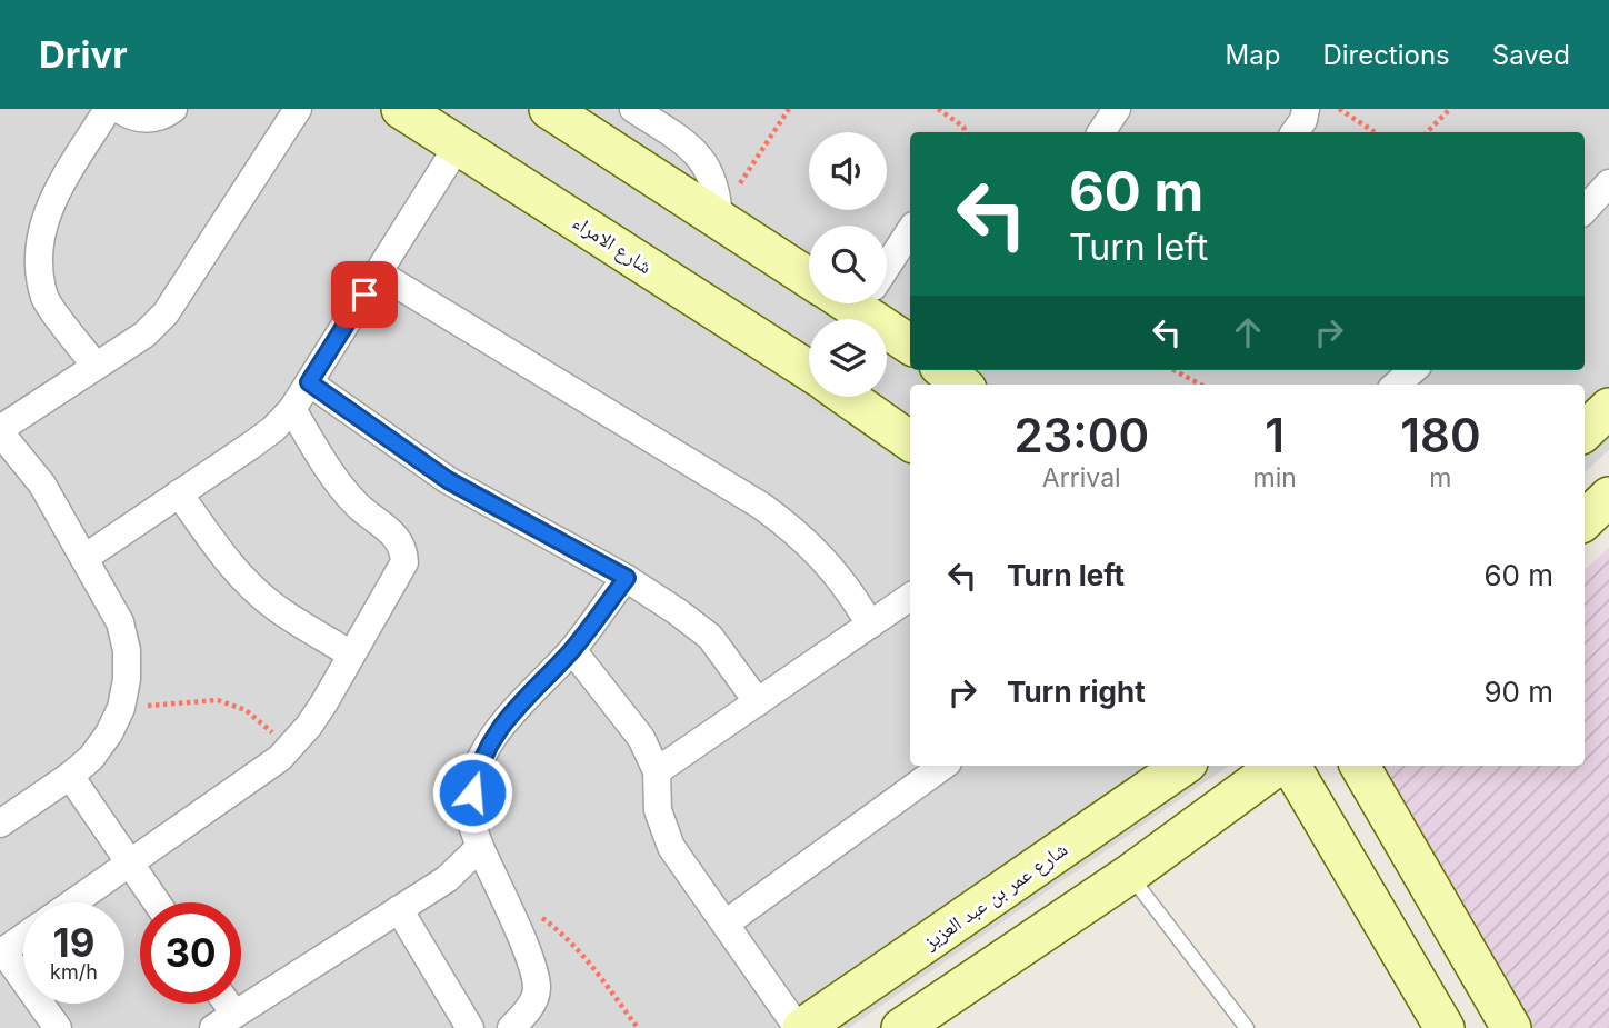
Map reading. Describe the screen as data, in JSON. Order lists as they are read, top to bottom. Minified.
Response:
{"streets":{"street":["شارع الامراء","شارع عمر بن عبد العزيز"]},"page":{"header":"Drivr","nav":["Map","Directions","Saved"],"turn":["60 m","Turn left"],"eta":["23:00","Arrival","1","min","180","m"],"list":[{"name":"Turn left","value":"60 m"},{"name":"Turn right","value":"90 m"}],"speed":"19 km/h","limit":"30"}}
